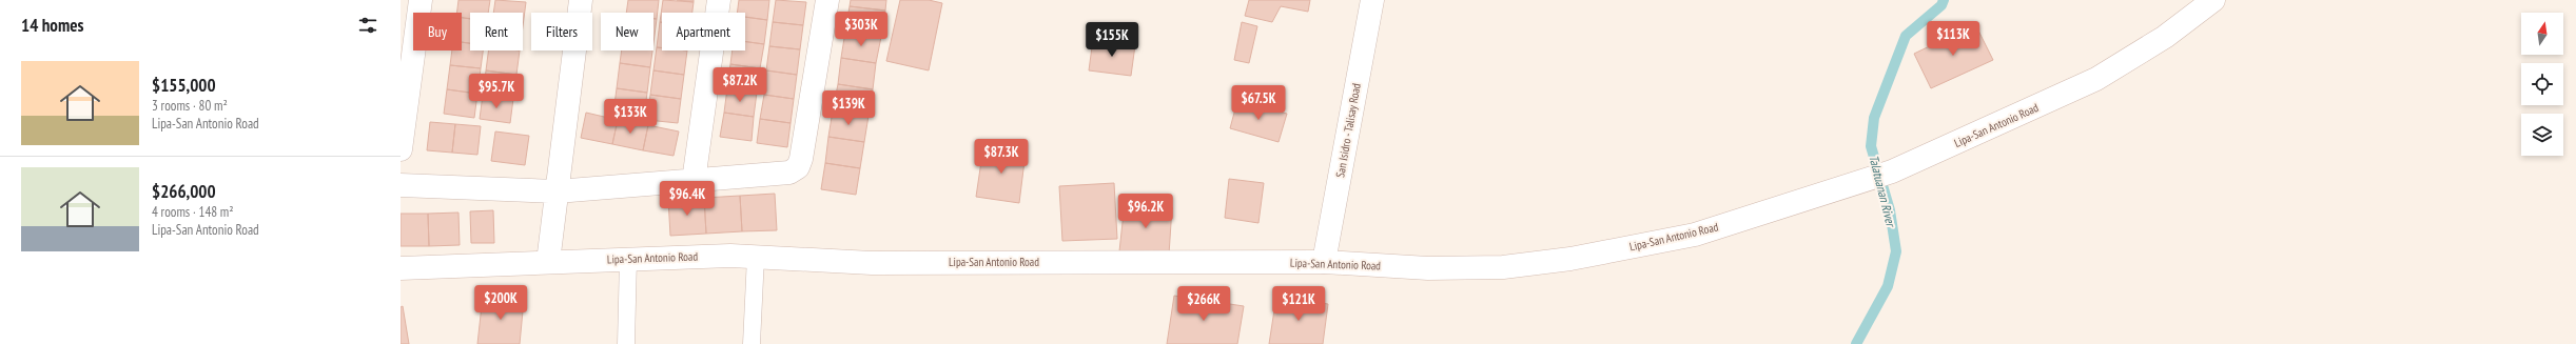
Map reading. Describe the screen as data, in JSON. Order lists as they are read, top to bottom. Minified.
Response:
{"streets":{"main road":["Lipa-San Antonio Road","San Isidro - Talisay Road"]},"crossings":[["Lipa-San Antonio Road","San Isidro - Talisay Road"]],"water":["Talatuanan River"],"north":"top","page":{"heading":"14 homes","price":["$303K","$113K","$155K","$87.2K","$95.7K","$67.5K","$139K","$133K","$87.3K","$96.4K","$96.2K","$200K","$266K","$121K"],"chip":["Buy","Rent","Filters","New","Apartment"],"list":[{"name":"$155,000","note":"3 rooms · 80 m² · Lipa-San Antonio Road"},{"name":"$266,000","note":"4 rooms · 148 m² · Lipa-San Antonio Road"}]}}
